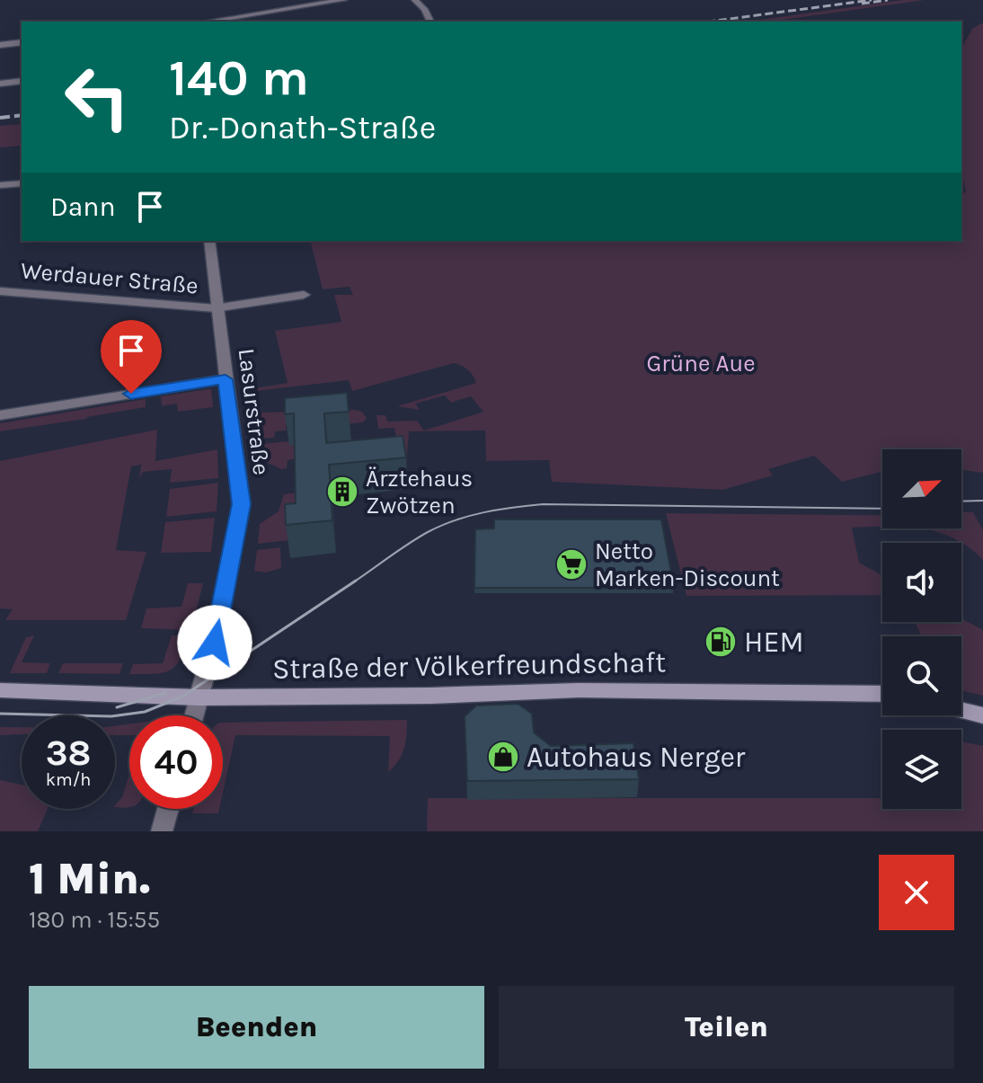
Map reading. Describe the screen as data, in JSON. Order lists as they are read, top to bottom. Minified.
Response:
{"streets":{"main road":["Straße der Völkerfreundschaft"],"street":["Werdauer Straße","Lasurstraße"]},"crossings":[["Werdauer Straße","Lasurstraße"],["Lasurstraße","Straße der Völkerfreundschaft"]],"parks":["Grüne Aue"],"places":{"building":["Ärztehaus Zwötzen"],"supermarket":["Netto Marken-Discount"],"fuel station":["HEM"],"shop":["Autohaus Nerger"]},"north":"top right","page":{"turn":["140 m","Dr.-Donath-Straße"],"then":"Dann","speed":"38 km/h","limit":"40","heading":["1 Min.","180 m · 15:55"],"buttons":["Beenden","Teilen"]}}
